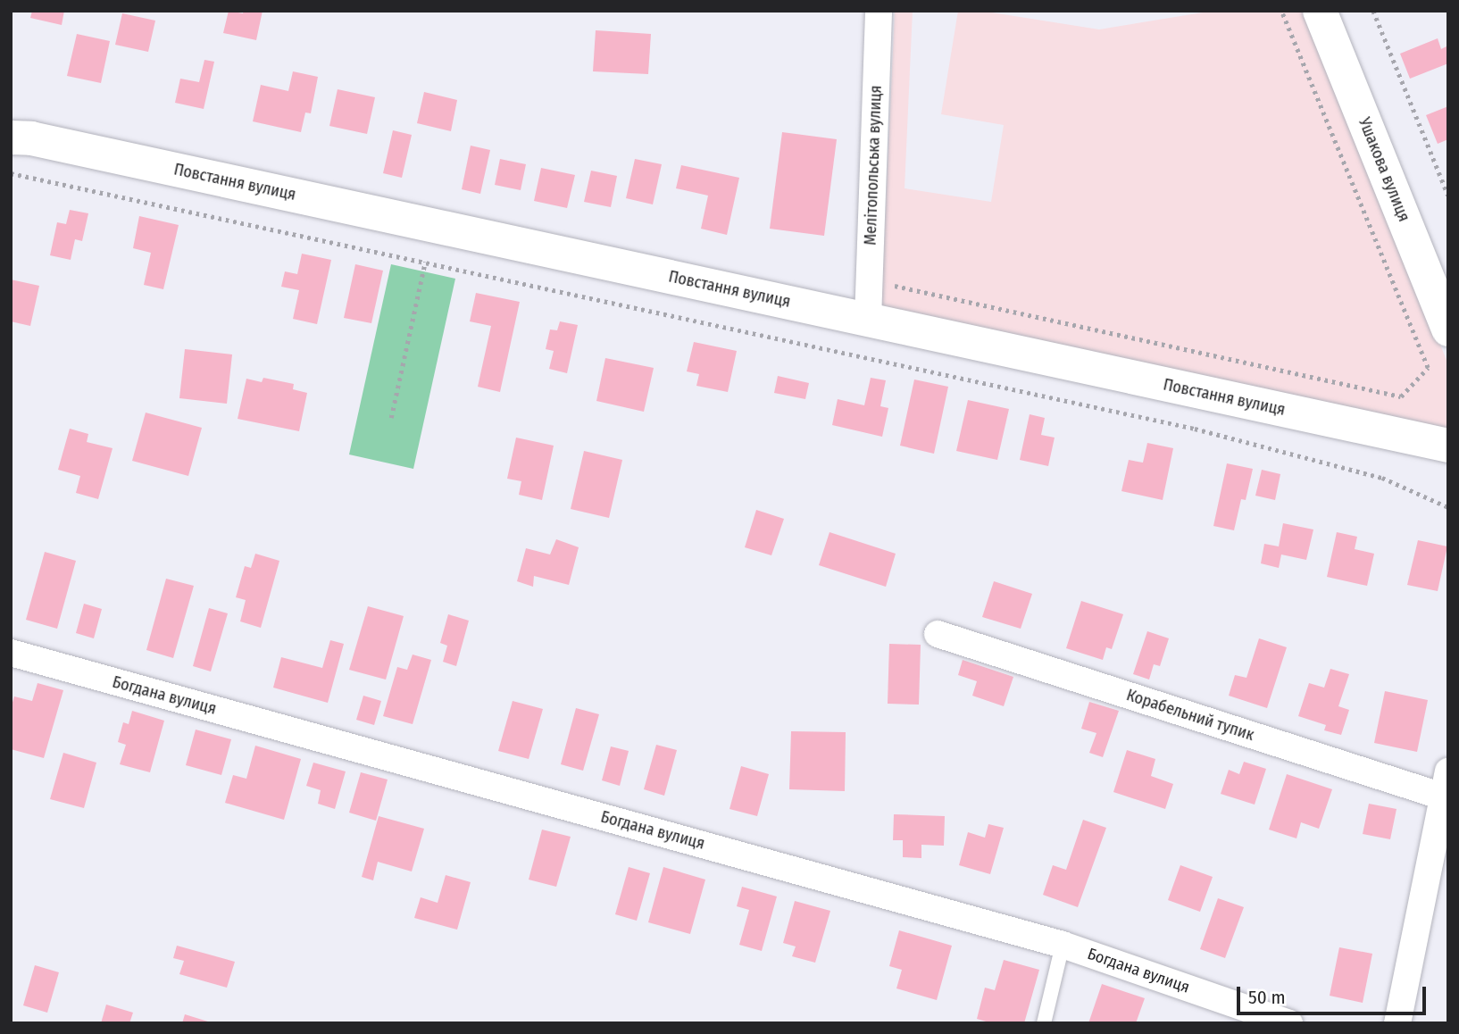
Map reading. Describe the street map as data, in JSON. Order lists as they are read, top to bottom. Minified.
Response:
{"streets":{"street":["Мелітопольська вулиця","Ушакова вулиця","Повстання вулиця","Богдана вулиця","Корабельний тупик"]},"crossings":[["Мелітопольська вулиця","Повстання вулиця"]],"scale_bar":"50 m"}
